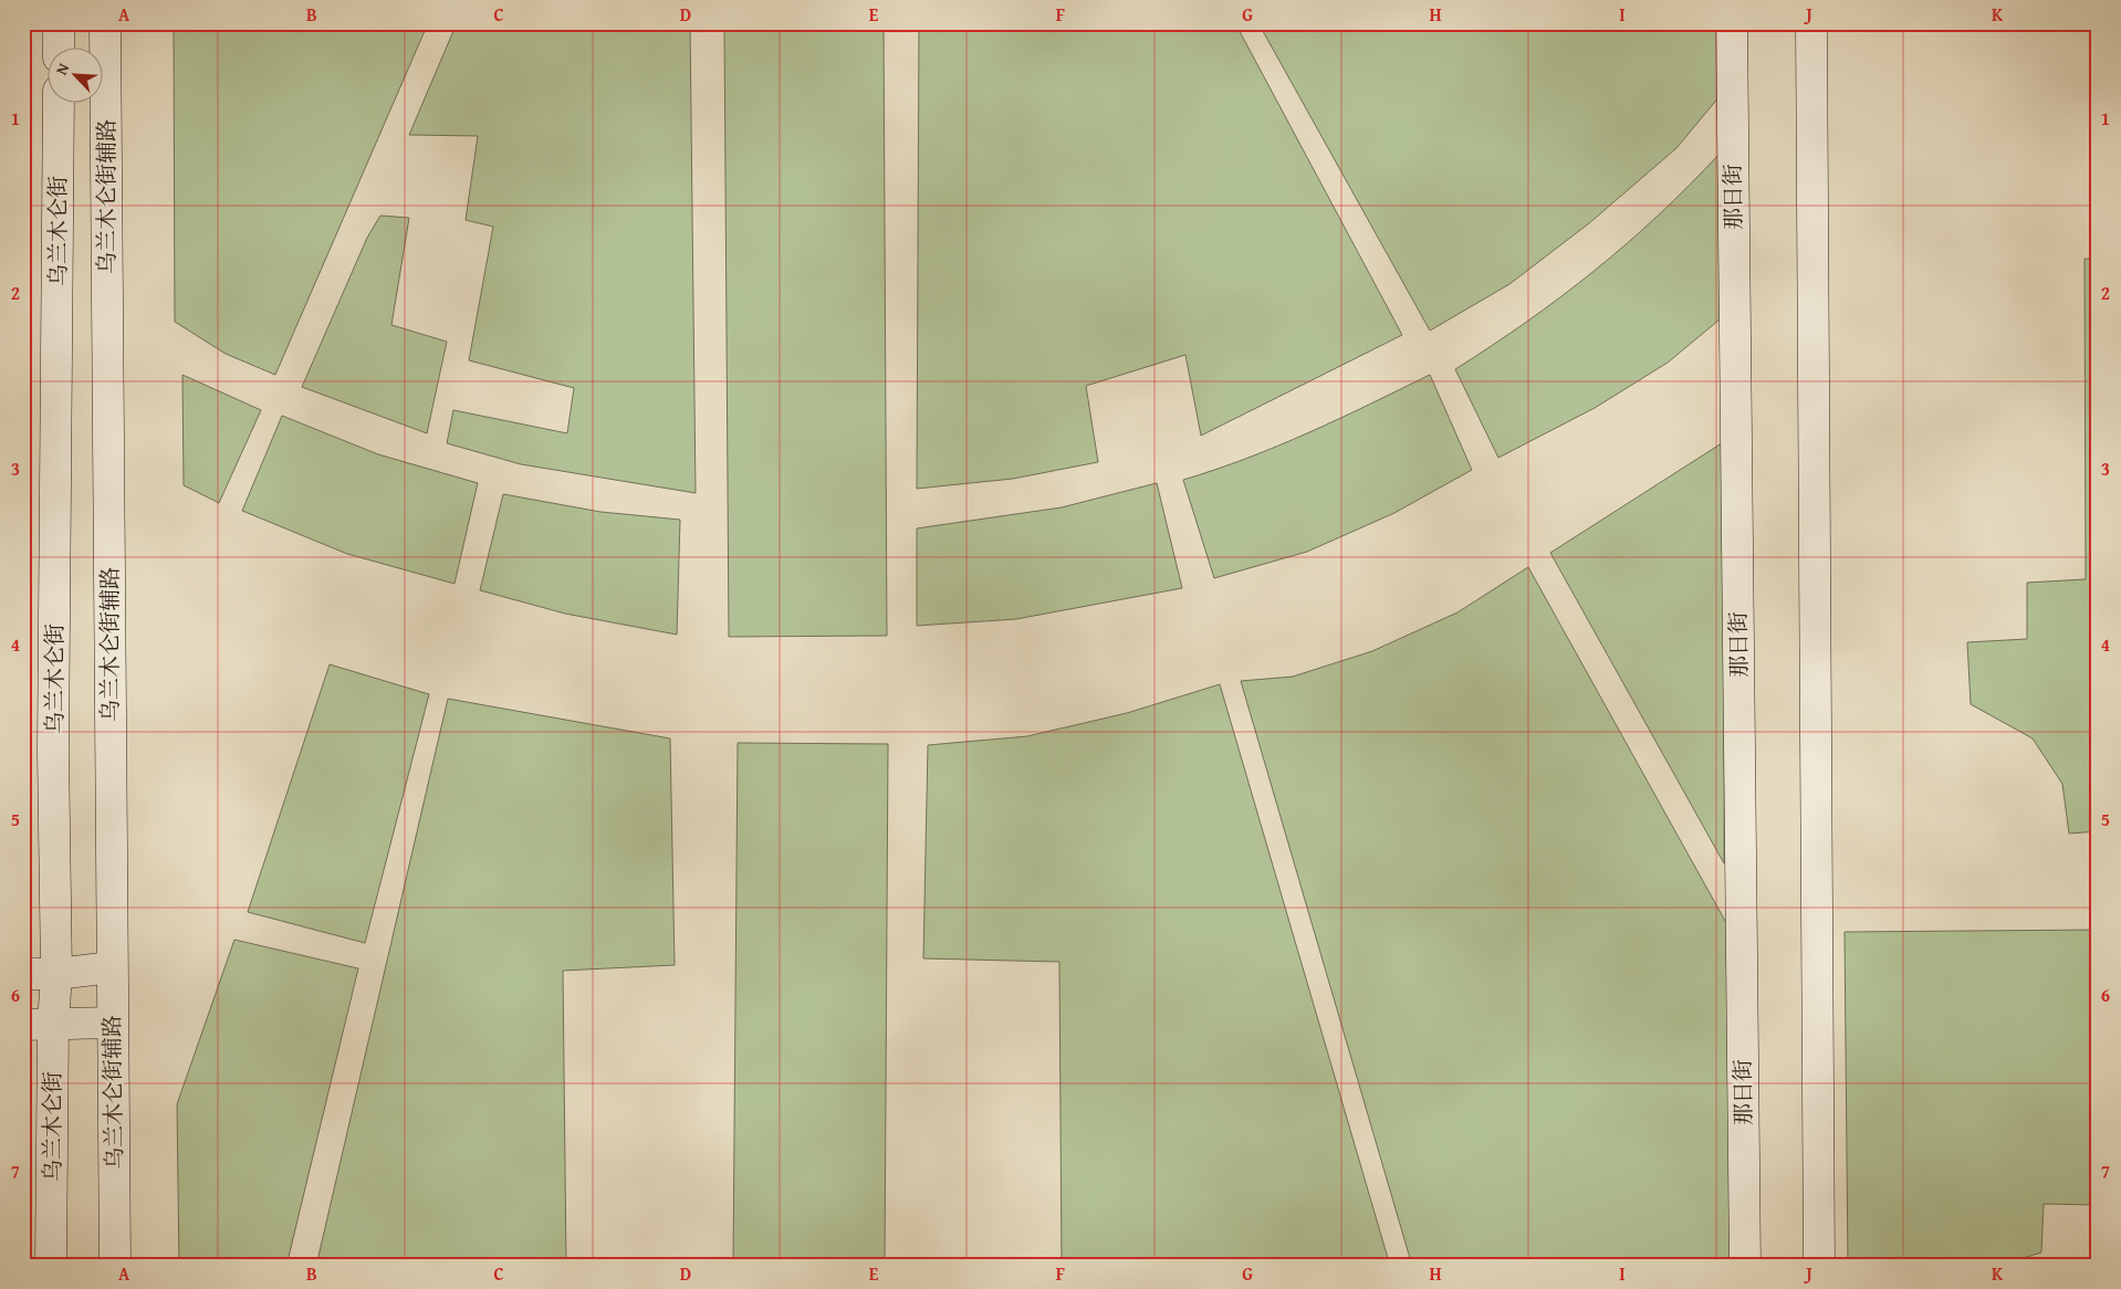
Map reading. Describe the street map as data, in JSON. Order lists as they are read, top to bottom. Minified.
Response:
{"streets":{"street":["乌兰木仑街辅路","那日街","乌兰木仑街"]},"north":"top left","grid":{"columns":["A","B","C","D","E","F","G","H","I","J","K"],"rows":["1","2","3","4","5","6","7"]}}
